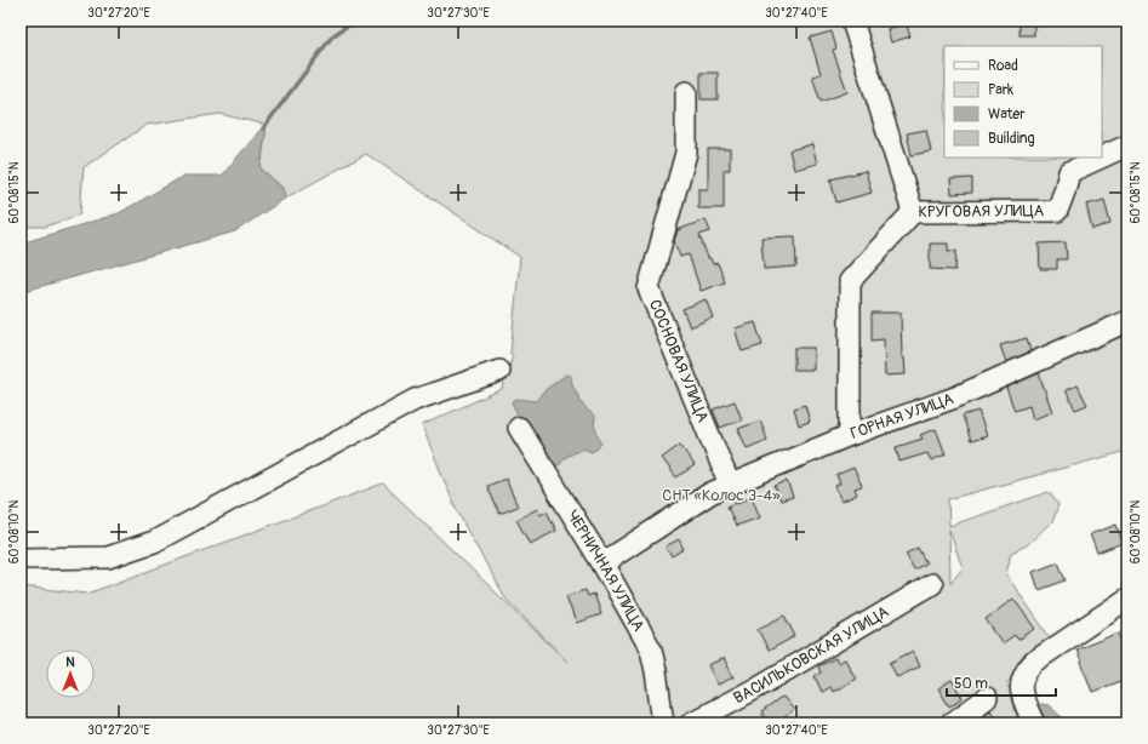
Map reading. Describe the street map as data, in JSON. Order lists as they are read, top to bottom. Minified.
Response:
{"streets":{"street":["КРУГОВАЯ УЛИЦА","СОСНОВАЯ УЛИЦА","ГОРНАЯ УЛИЦА","ЧЕРНИЧНАЯ УЛИЦА","ВАСИЛЬКОВСКАЯ УЛИЦА"]},"crossings":[["КРУГОВАЯ УЛИЦА","ГОРНАЯ УЛИЦА"]],"parks":["СНТ «Колос 3-4»"],"legend":["Road","Park","Water","Building"],"scale_bar":"50 m","north":"top","coordinates":["30°27'20\"E","30°27'30\"E","30°27'40\"E","60°08'15\"N","60°08'10\"N"]}
